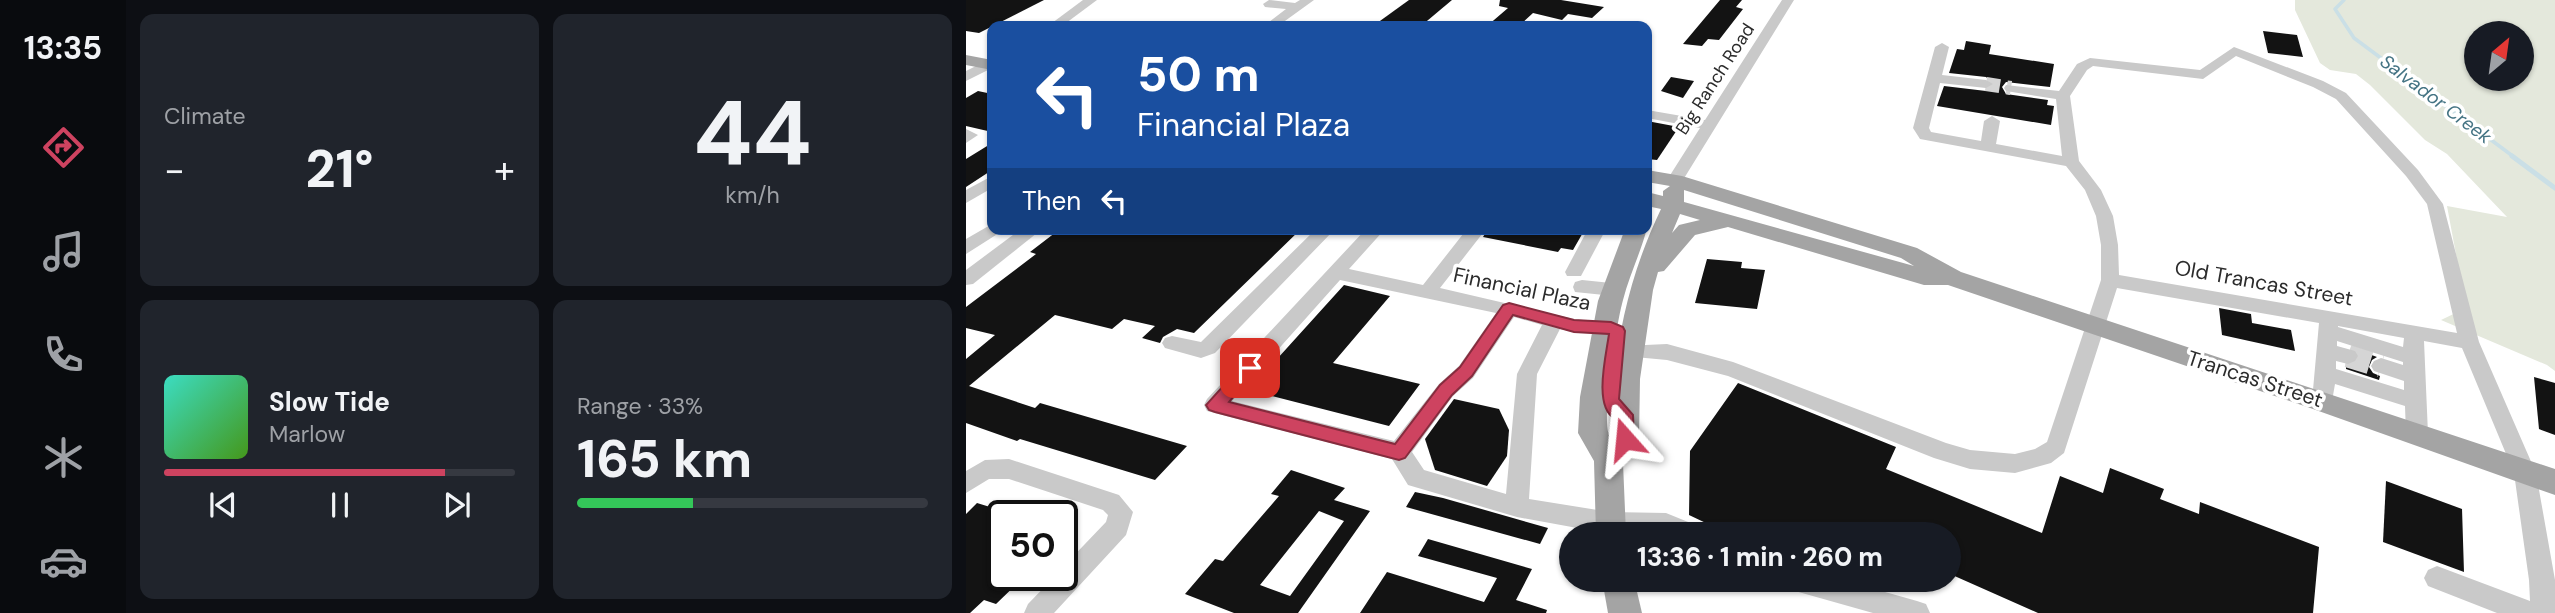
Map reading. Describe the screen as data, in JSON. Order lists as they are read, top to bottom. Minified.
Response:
{"streets":{"main road":["Trancas Street"],"street":["Big Ranch Road","Old Trancas Street","Financial Plaza"]},"crossings":[["Big Ranch Road","Trancas Street"]],"water":["Salvador Creek"],"north":"top right","page":{"tabs":"13:35","tile":["Climate",["44","km/h"],["Range · 33%","165 km"]],"turn":["50 m","Financial Plaza"],"heat":["−","21°","+"],"then":"Then","song":["Slow Tide","Marlow"],"limit":"50","trip":"13:36 · 1 min · 260 m"}}
